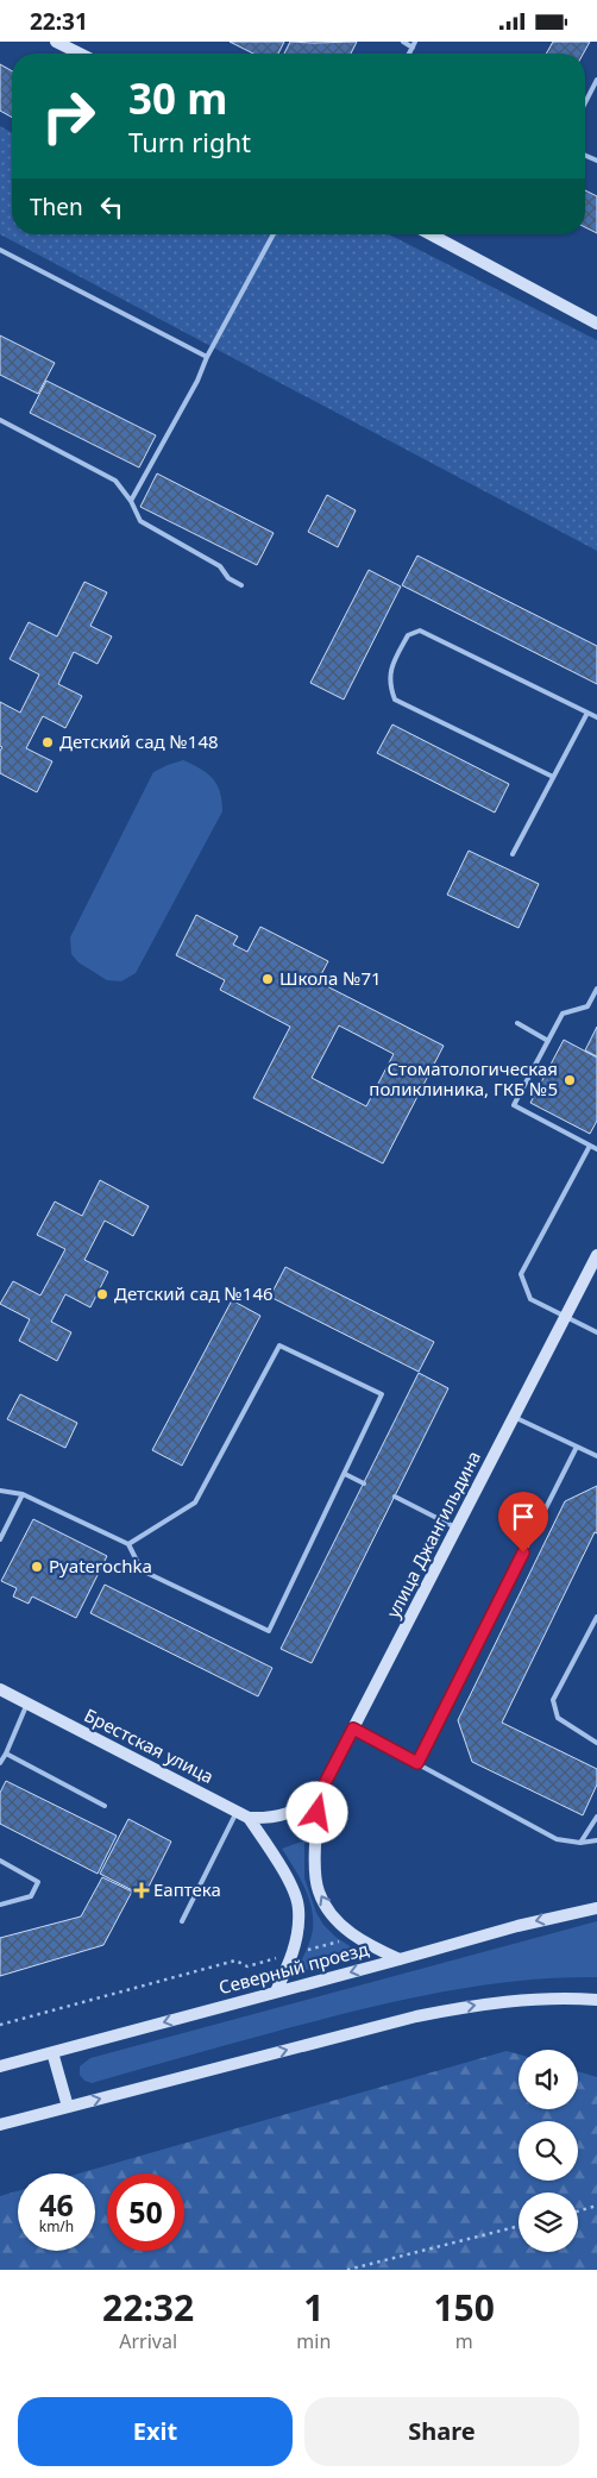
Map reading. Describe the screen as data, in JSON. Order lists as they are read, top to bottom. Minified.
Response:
{"streets":{"main road":["улица Джангильдина","Брестская улица","Северный проезд"]},"crossings":[["улица Джангильдина","Брестская улица"]],"places":{"other":["Детский сад №148","Школа №71","Стоматологическая поликлиника, ГКБ №5","Детский сад №146","Pyaterochka"],"health":["Еаптека"]},"page":{"status":"22:31","turn":["30 m","Turn right"],"then":"Then","speed":"46 km/h","limit":"50","eta":["22:32","Arrival","1","min","150","m"],"buttons":["Exit","Share"]}}
